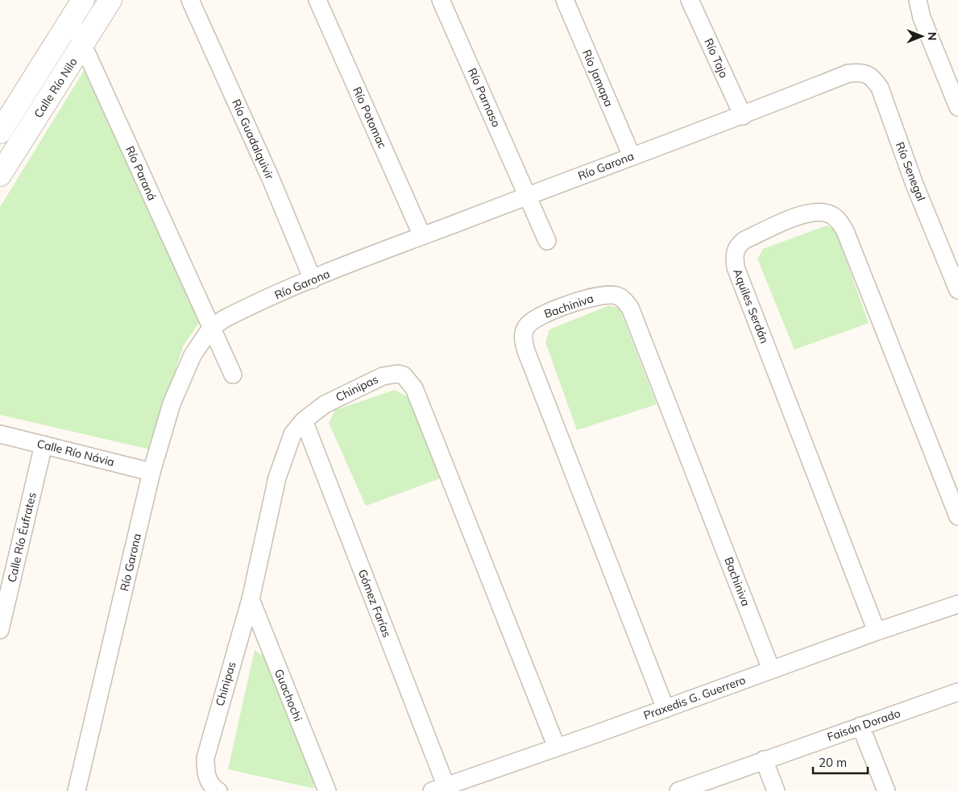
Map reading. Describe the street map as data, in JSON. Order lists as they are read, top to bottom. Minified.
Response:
{"streets":{"street":["Río Tajo","Río Jamapa","Calle Río Nilo","Río Parnaso","Río Potomac","Río Guadalquivir","Río Garona","Río Senegal","Río Paraná","Bachiniva","Aquiles Serdán","Chinipas","Calle Río Návia","Calle Río Éufrates","Gómez Farías","Guachochi","Praxedis G. Guerrero","Faisán Dorado"]},"crossings":[["Río Tajo","Río Garona"],["Río Jamapa","Río Garona"],["Calle Río Nilo","Río Paraná"],["Río Parnaso","Río Garona"],["Río Potomac","Río Garona"],["Río Guadalquivir","Río Garona"],["Río Garona","Río Senegal"],["Río Garona","Río Paraná"],["Río Garona","Calle Río Návia"],["Bachiniva","Praxedis G. Guerrero"],["Aquiles Serdán","Praxedis G. Guerrero"],["Chinipas","Gómez Farías"],["Chinipas","Guachochi"],["Chinipas","Praxedis G. Guerrero"],["Calle Río Návia","Calle Río Éufrates"],["Gómez Farías","Praxedis G. Guerrero"]],"scale_bar":"20 m","north":"right"}
